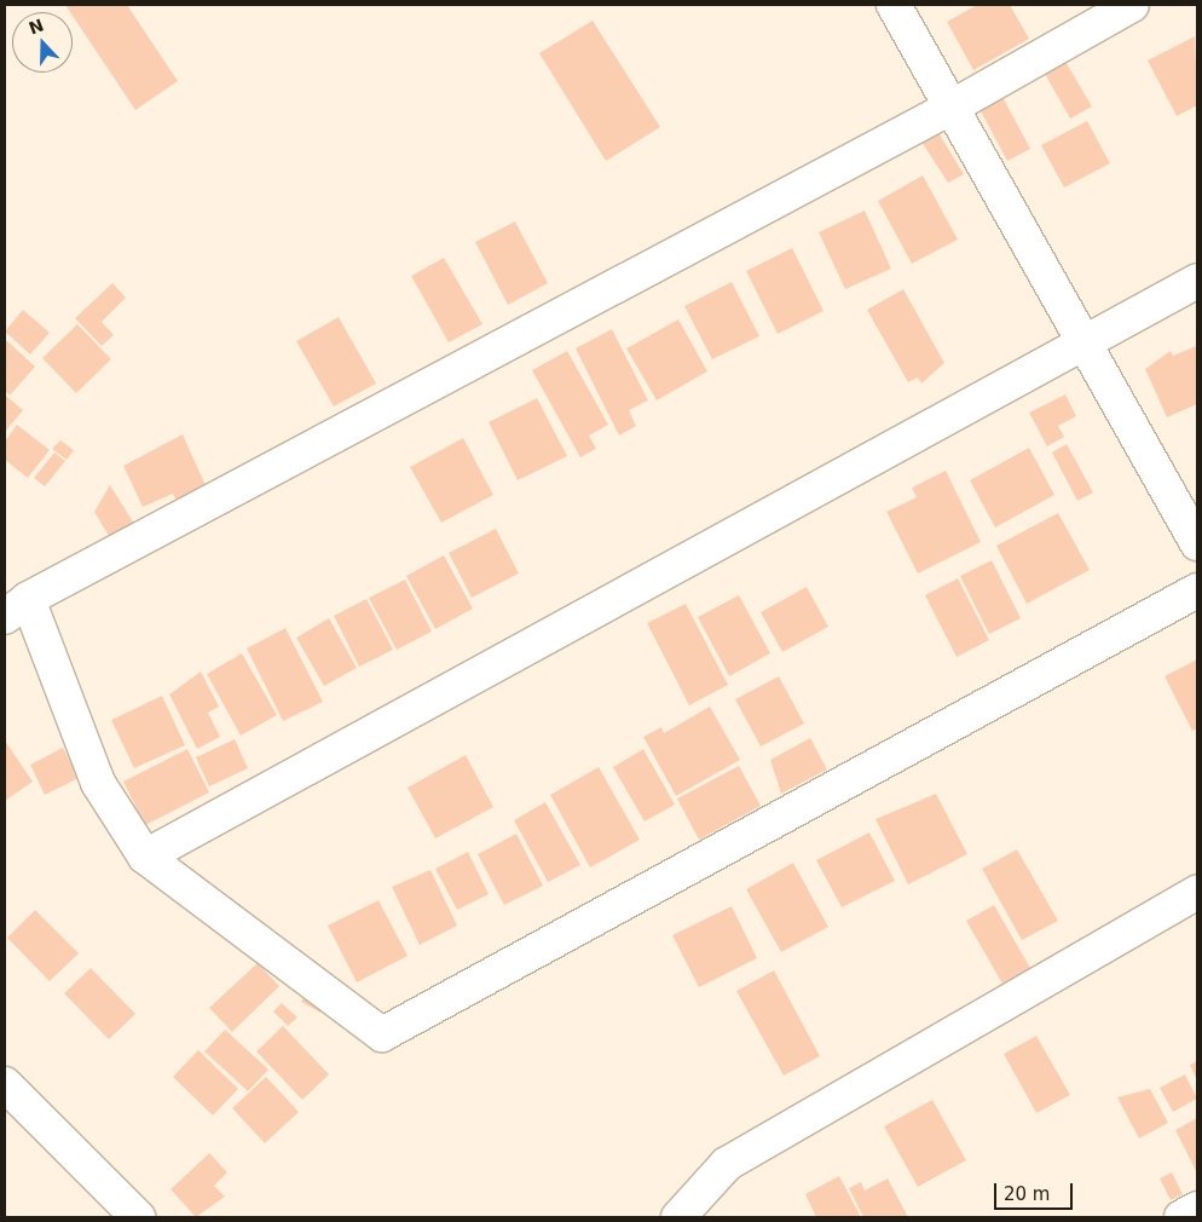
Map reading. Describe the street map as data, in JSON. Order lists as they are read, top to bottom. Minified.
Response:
{"scale_bar":"20 m","north":"top"}
